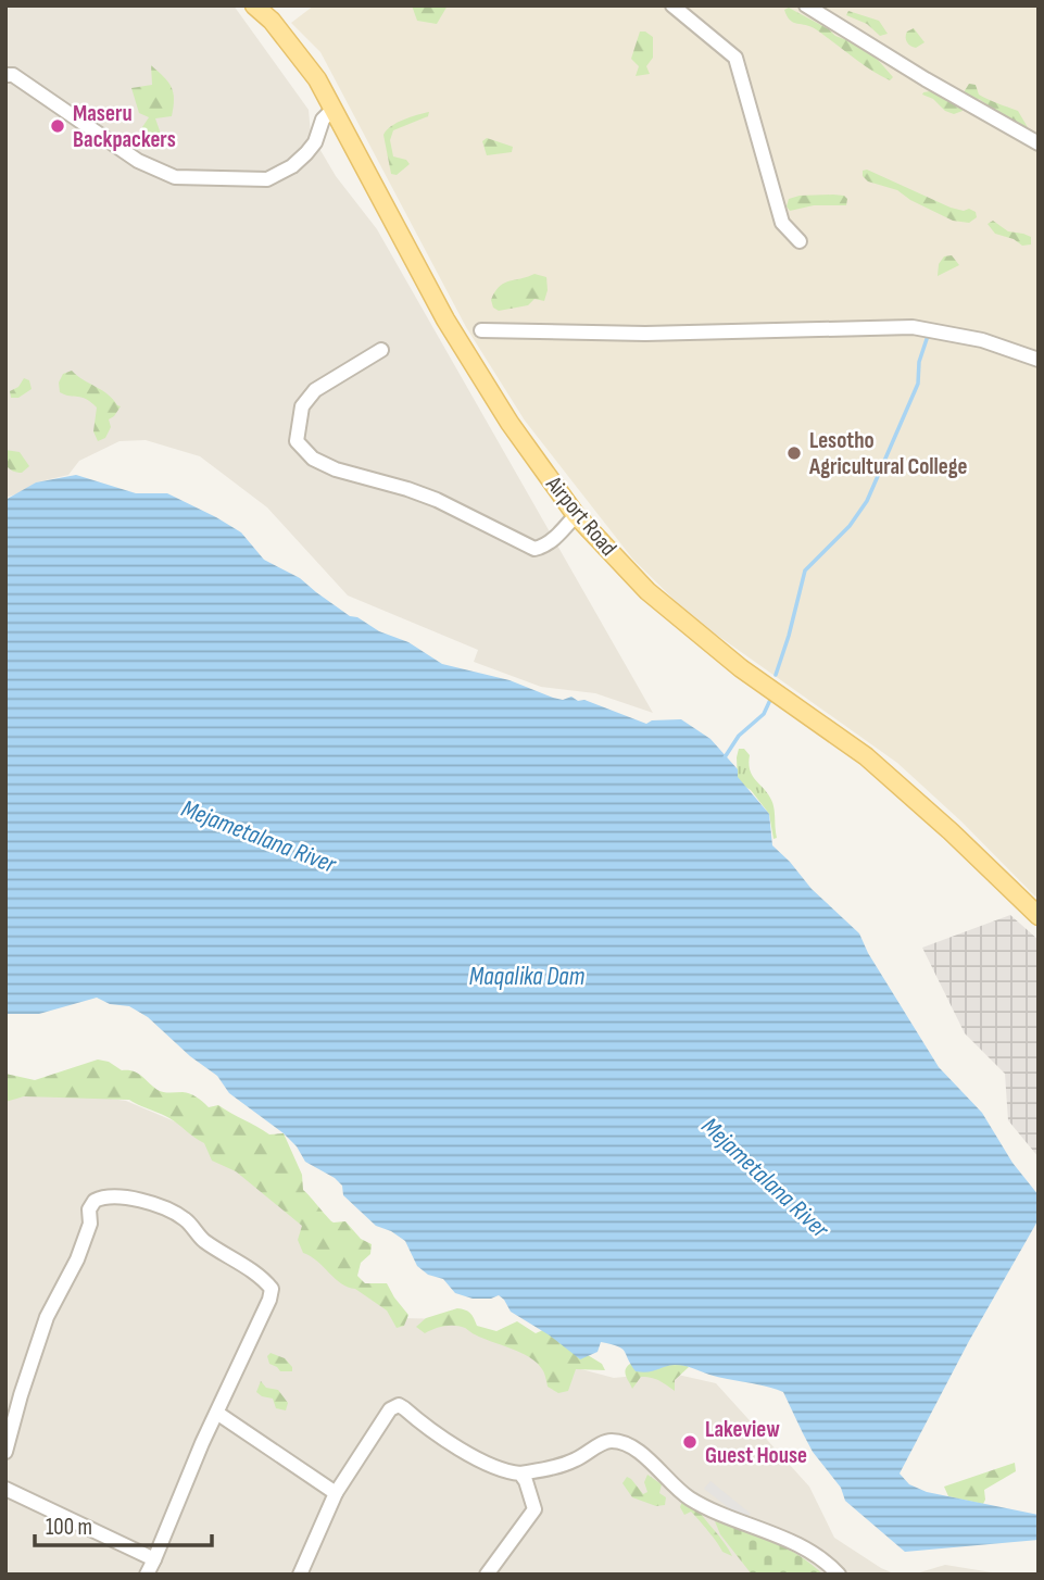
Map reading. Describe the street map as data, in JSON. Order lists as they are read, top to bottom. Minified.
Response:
{"streets":{"main road":["Airport Road"]},"water":["Mejametalana River","Maqalika Dam"],"places":["Maseru Backpackers","Lesotho Agricultural College","Lakeview Guest House"],"scale_bar":"100 m"}
